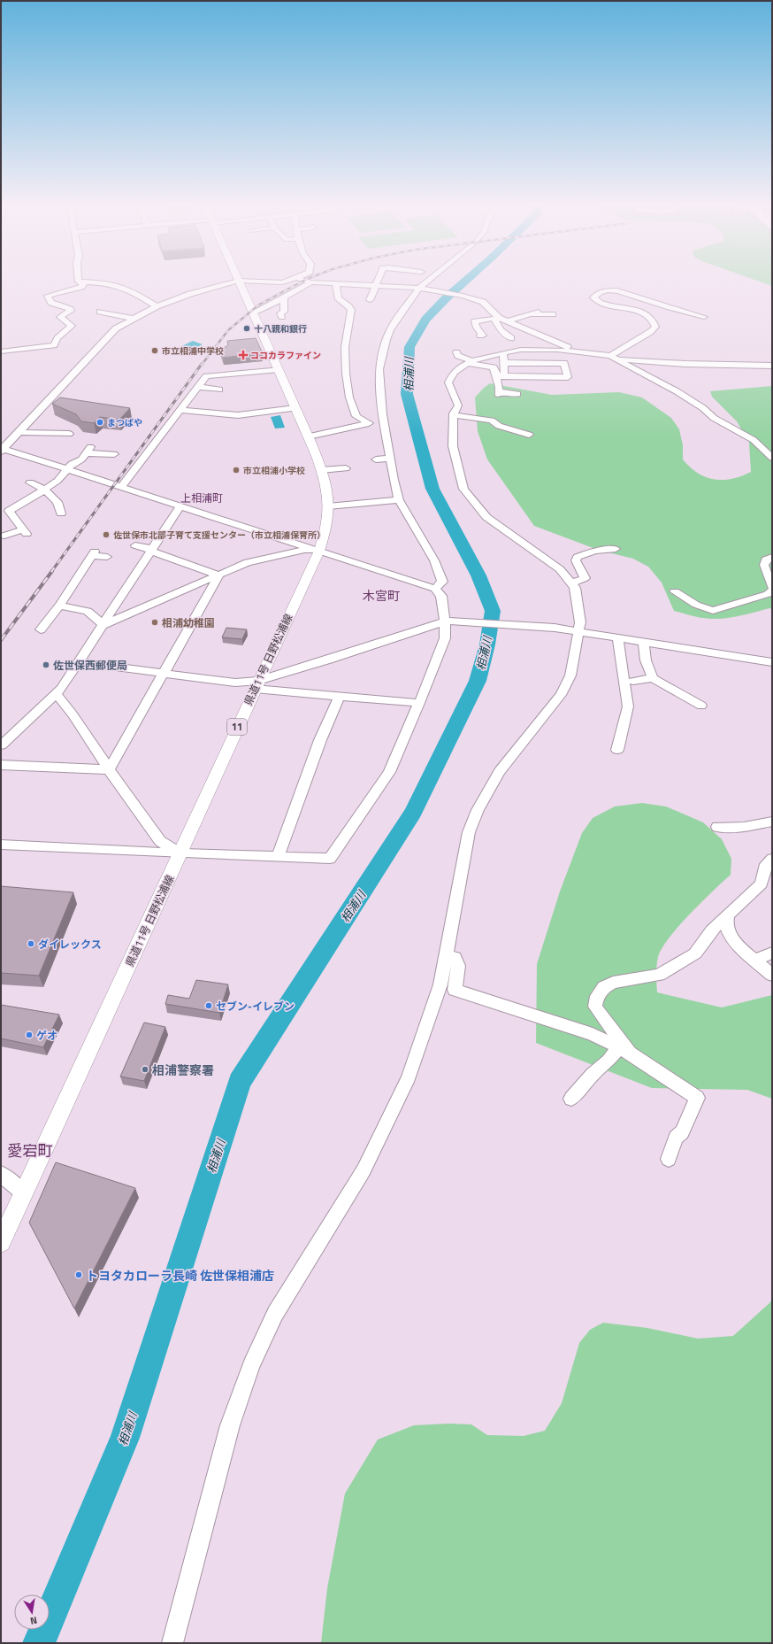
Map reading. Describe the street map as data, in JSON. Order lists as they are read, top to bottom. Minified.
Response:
{"streets":{"main road":["県道11号 日野松浦線","11"]},"districts":["上相浦町","木宮町","愛宕町"],"water":["相浦川"],"places":{"other":["十八親和銀行","市立相浦中学校","まつばや","市立相浦小学校","佐世保市北部子育て支援センター（市立相浦保育所）","相浦幼稚園","佐世保西郵便局","ダイレックス","セブン-イレブン","ゲオ","相浦警察署","トヨタカローラ長崎 佐世保相浦店"],"health":["ココカラファイン"]},"north":"bottom"}
